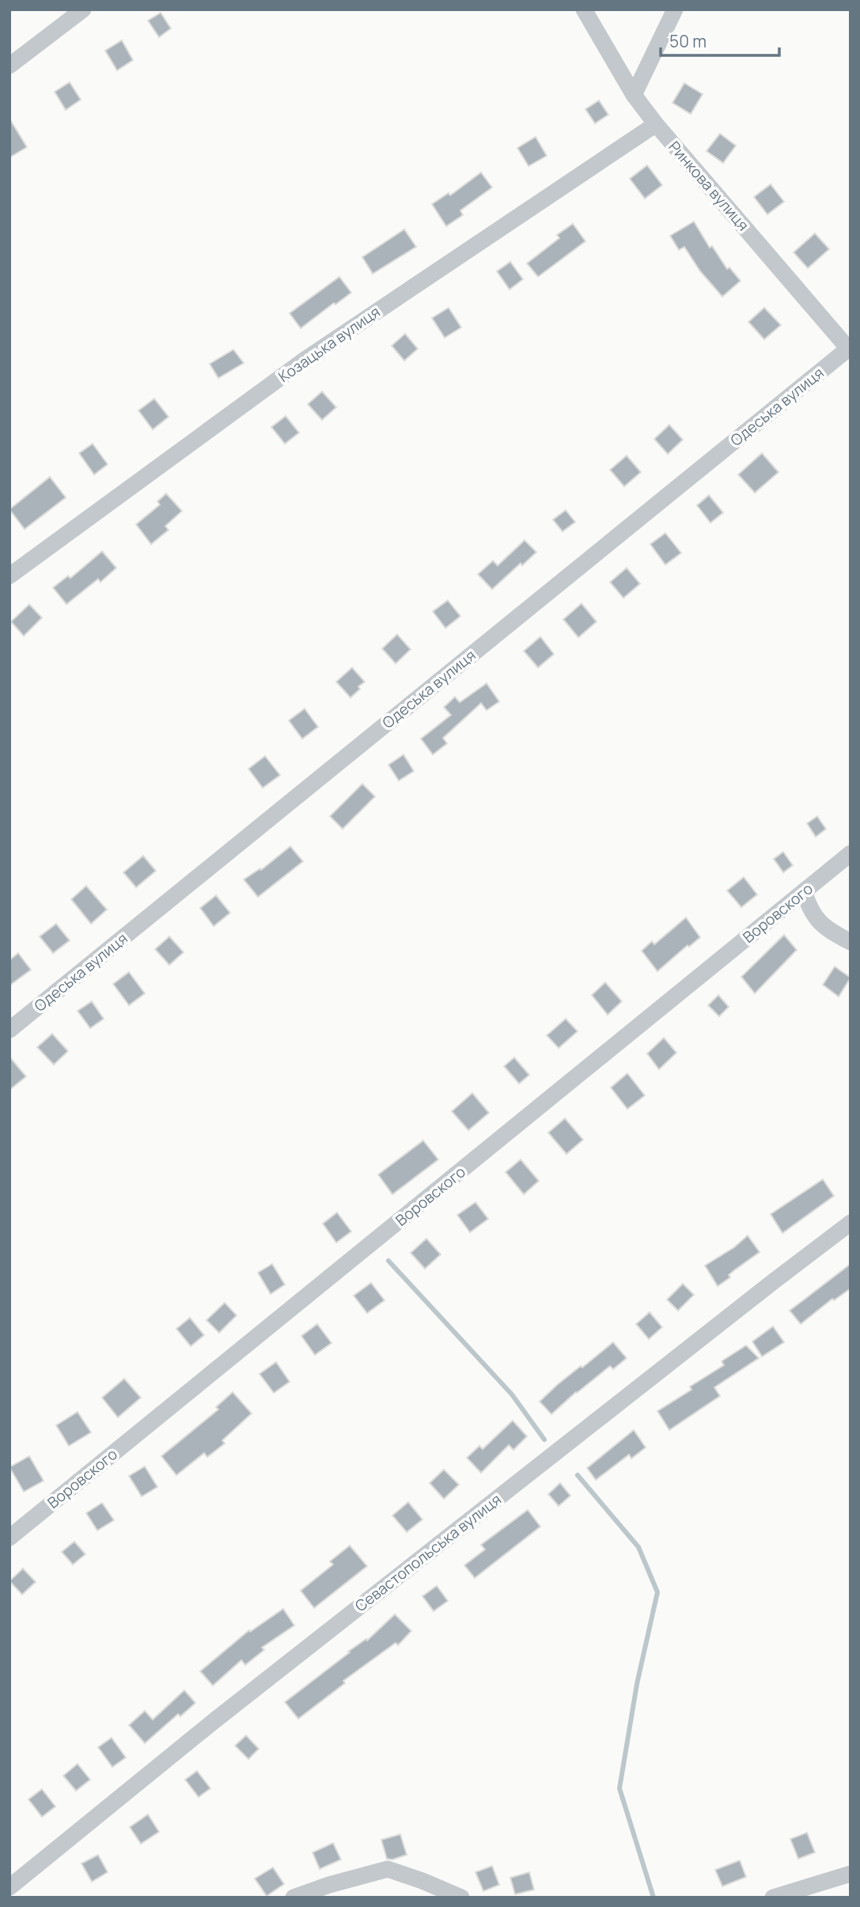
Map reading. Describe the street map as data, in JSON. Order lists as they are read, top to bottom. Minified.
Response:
{"streets":{"street":["Ринкова вулиця","Козацька вулиця","Одеська вулиця","Воровского","Севастопольська вулиця"]},"crossings":[["Ринкова вулиця","Козацька вулиця"],["Ринкова вулиця","Одеська вулиця"]],"scale_bar":"50 m"}
